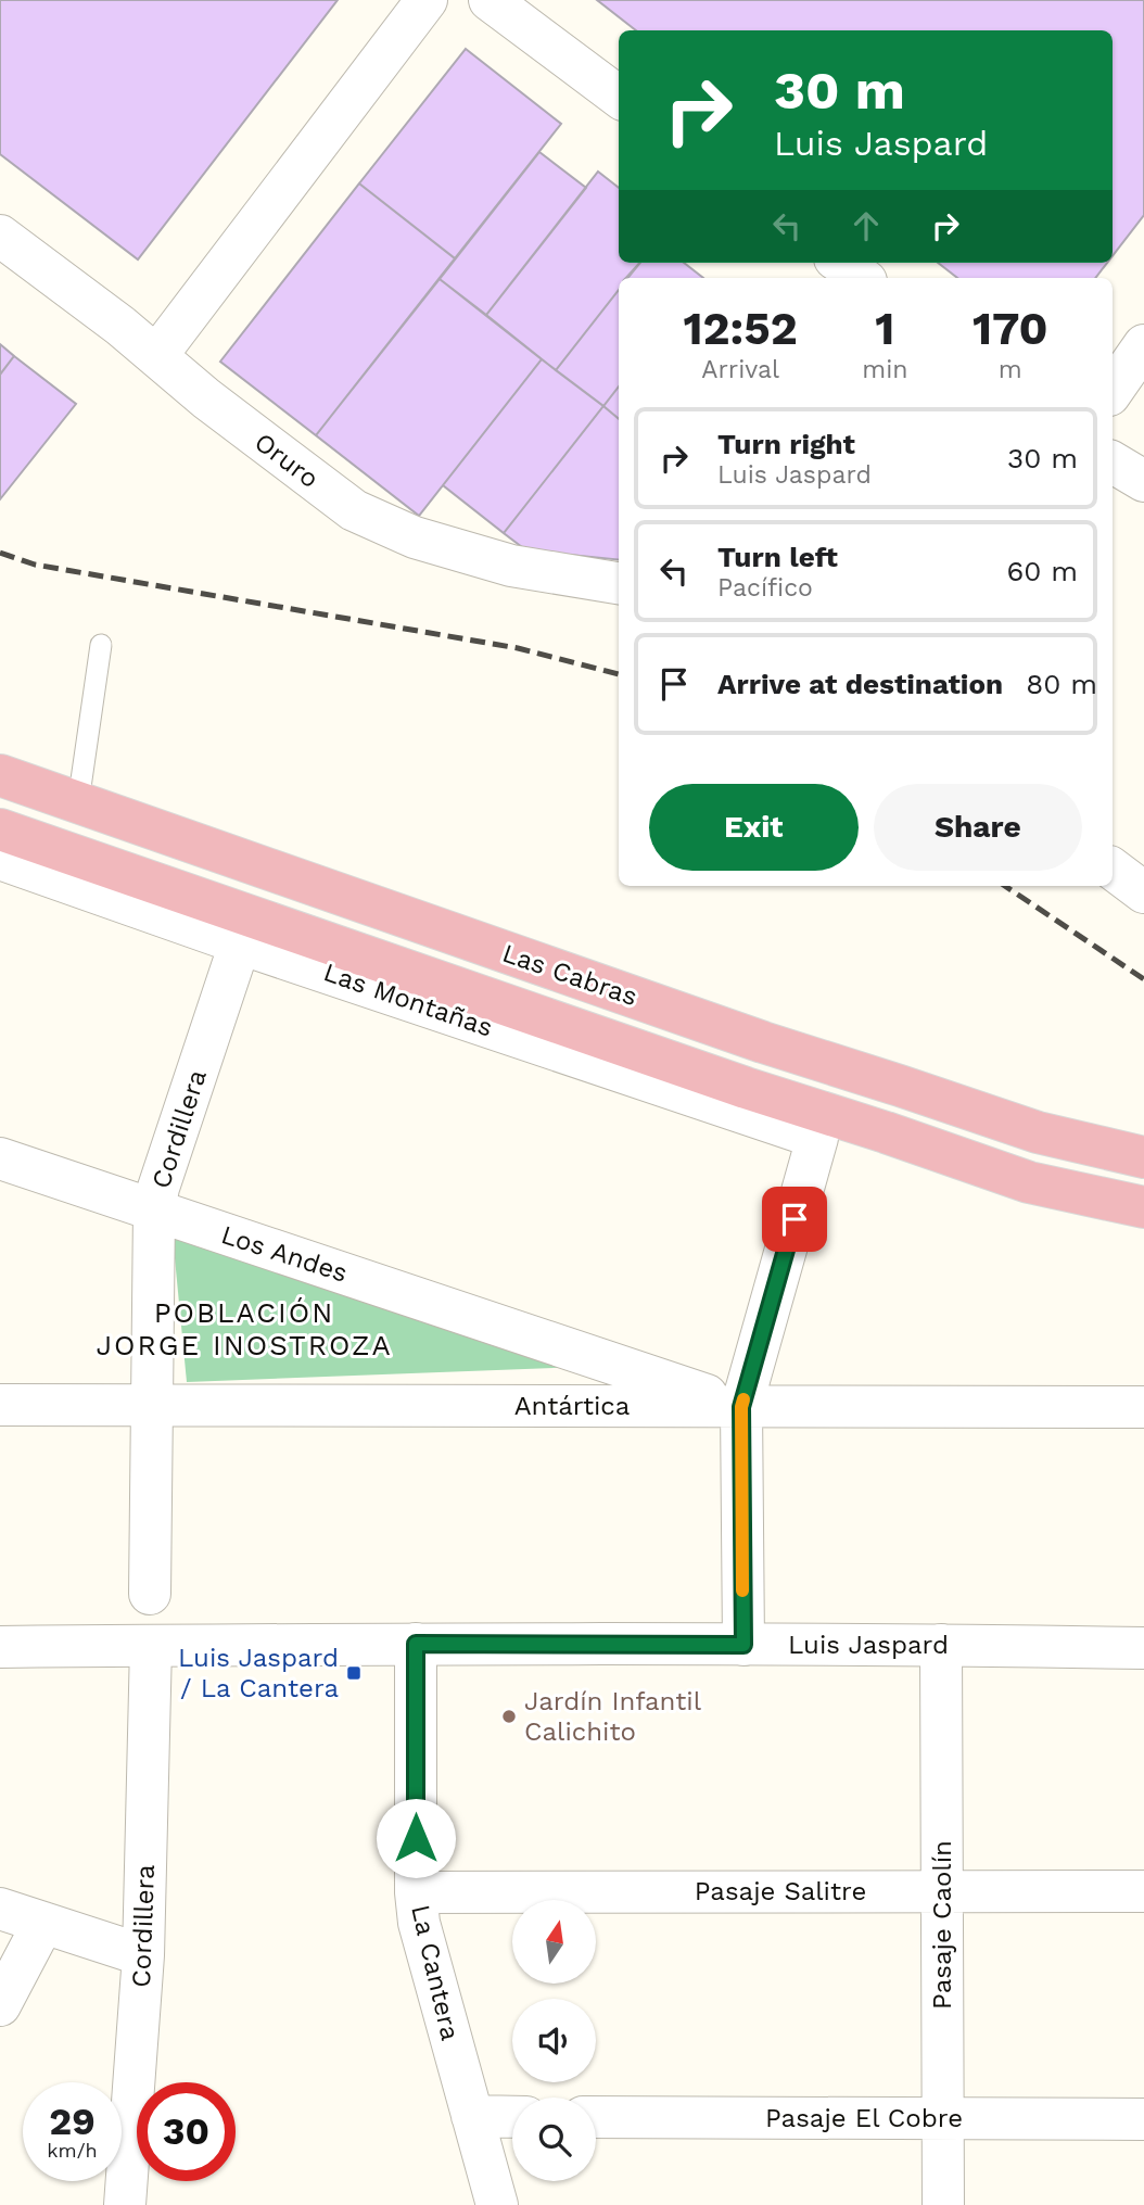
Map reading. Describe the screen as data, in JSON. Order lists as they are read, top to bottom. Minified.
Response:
{"streets":{"main road":["Las Cabras"],"street":["Oruro","Las Montañas","Cordillera","Los Andes","Antártica","Luis Jaspard","Pasaje Salitre","Pasaje Caolín","La Cantera","Pasaje El Cobre"]},"crossings":[["Las Montañas","Cordillera"],["Las Montañas","Los Andes"],["Las Montañas","Antártica"],["Cordillera","Los Andes"],["Cordillera","Antártica"],["Cordillera","Luis Jaspard"],["Los Andes","Antártica"],["Luis Jaspard","Pasaje Caolín"],["Luis Jaspard","La Cantera"],["Pasaje Salitre","Pasaje Caolín"],["Pasaje Salitre","La Cantera"],["Pasaje Caolín","Pasaje El Cobre"]],"districts":["POBLACIÓN JORGE INOSTROZA"],"places":{"transit":["Luis Jaspard / La Cantera"],"other":["Jardín Infantil Calichito"]},"north":"top","page":{"turn":["30 m","Luis Jaspard"],"eta":["12:52","Arrival","1","min","170","m"],"list":[{"name":"Turn right","note":"Luis Jaspard","value":"30 m"},{"name":"Turn left","note":"Pacífico","value":"60 m"},{"name":"Arrive at destination","value":"80 m"}],"buttons":["Exit","Share"],"speed":"29 km/h","limit":"30"}}
